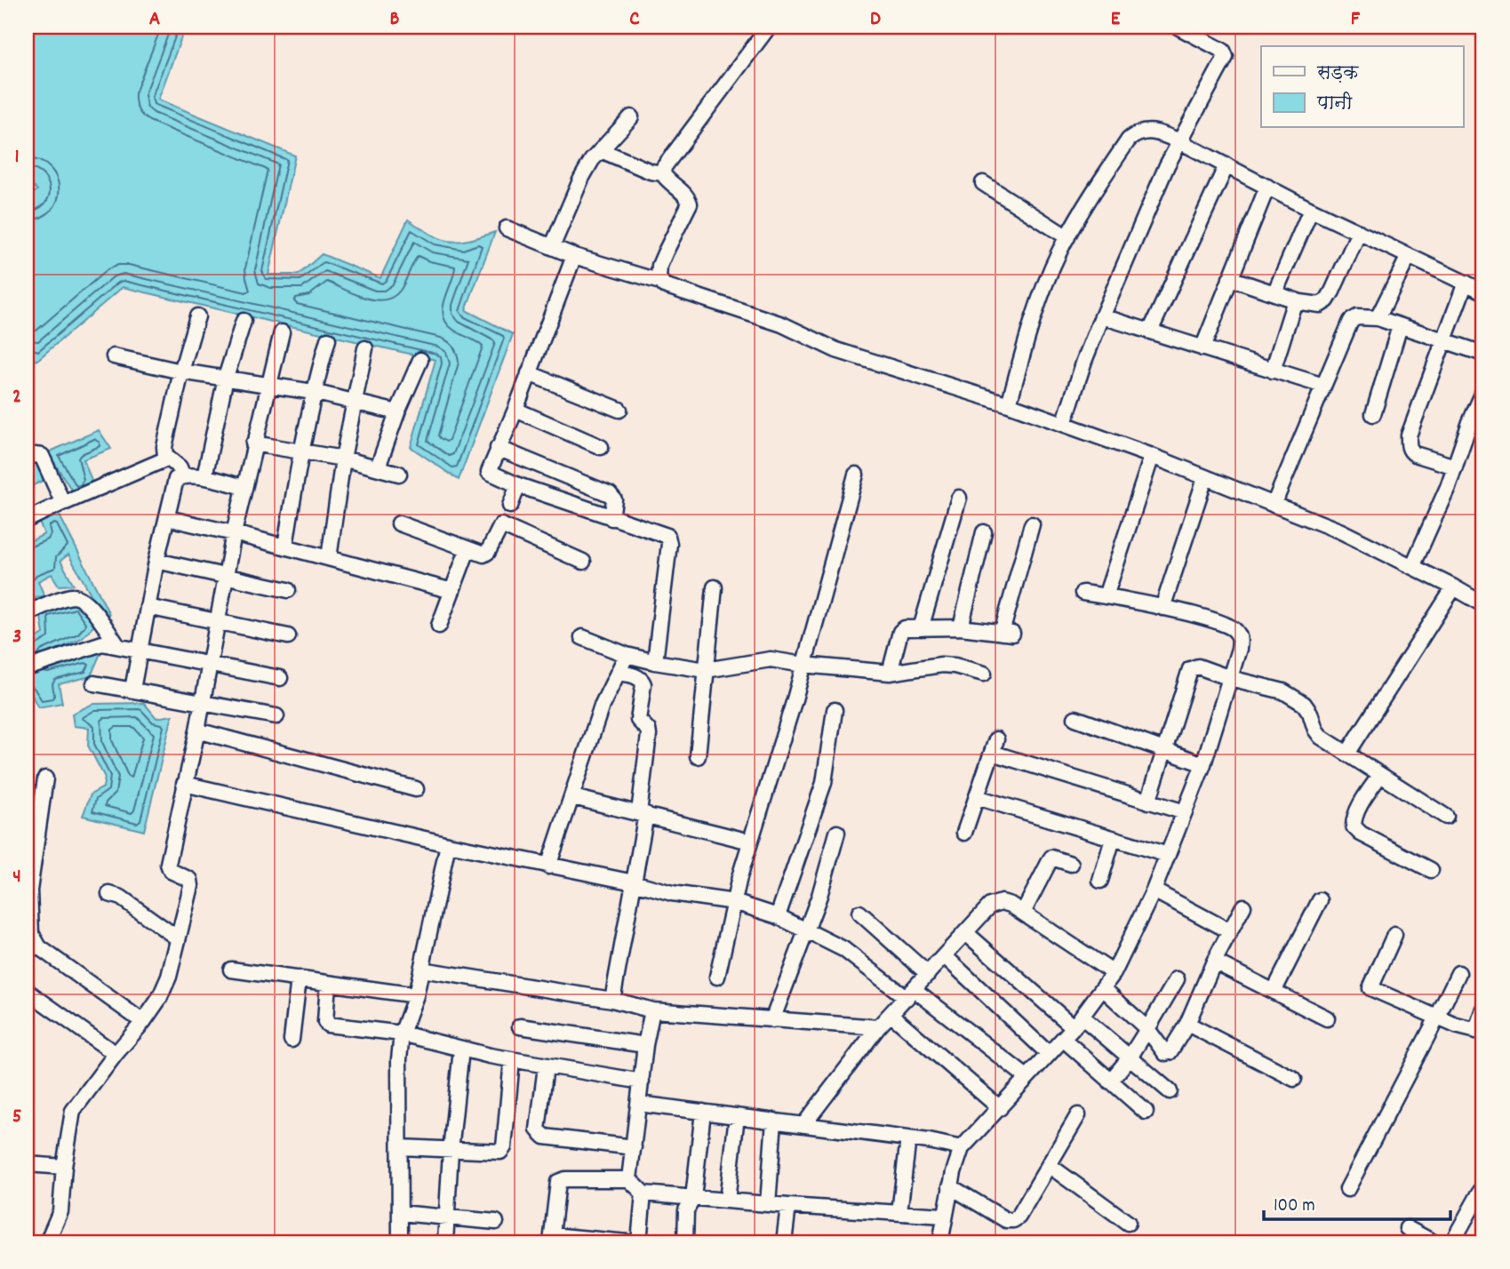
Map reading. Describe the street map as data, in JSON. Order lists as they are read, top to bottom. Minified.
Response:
{"legend":["सड़क","पानी"],"scale_bar":"100 m","grid":{"columns":["A","B","C","D","E","F"],"rows":["1","2","3","4","5"]}}
